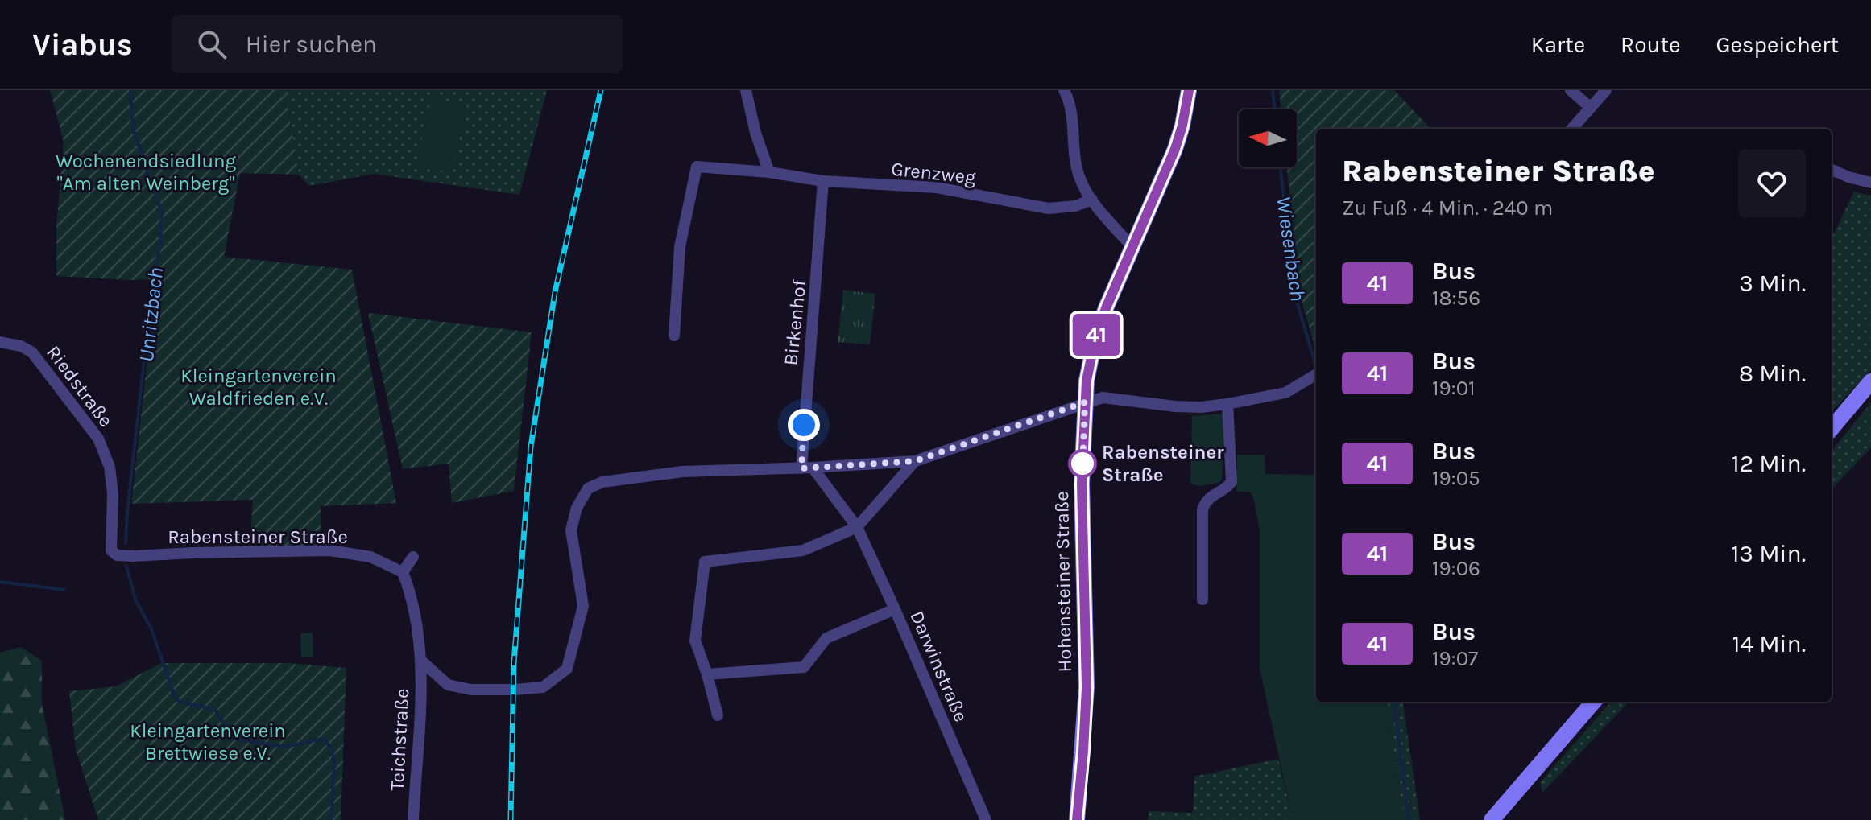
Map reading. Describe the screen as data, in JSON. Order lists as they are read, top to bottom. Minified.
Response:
{"streets":{"main road":["Hohensteiner Straße"],"street":["Grenzweg","Birkenhof","Riedstraße","Rabensteiner Straße","Darwinstraße","Teichstraße"]},"crossings":[["Grenzweg","Birkenhof"],["Birkenhof","Darwinstraße"],["Riedstraße","Rabensteiner Straße"]],"water":["Wiesenbach","Unritzbach"],"parks":["Wochenendsiedlung \"Am alten Weinberg\"","Kleingartenverein Waldfrieden e.V.","Kleingartenverein Brettwiese e.V."],"places":["Rabensteiner Straße"],"lines":["bus line 41"],"north":"left","page":{"header":"Viabus","search":"Hier suchen","nav":["Karte","Route","Gespeichert"],"on_map":"41","heading":["Rabensteiner Straße","Zu Fuß · 4 Min. · 240 m"],"list":[{"mark":"41","name":"Bus","note":"18:56","value":"3 Min."},{"mark":"41","name":"Bus","note":"19:01","value":"8 Min."},{"mark":"41","name":"Bus","note":"19:05","value":"12 Min."},{"mark":"41","name":"Bus","note":"19:06","value":"13 Min."},{"mark":"41","name":"Bus","note":"19:07","value":"14 Min."}]}}
